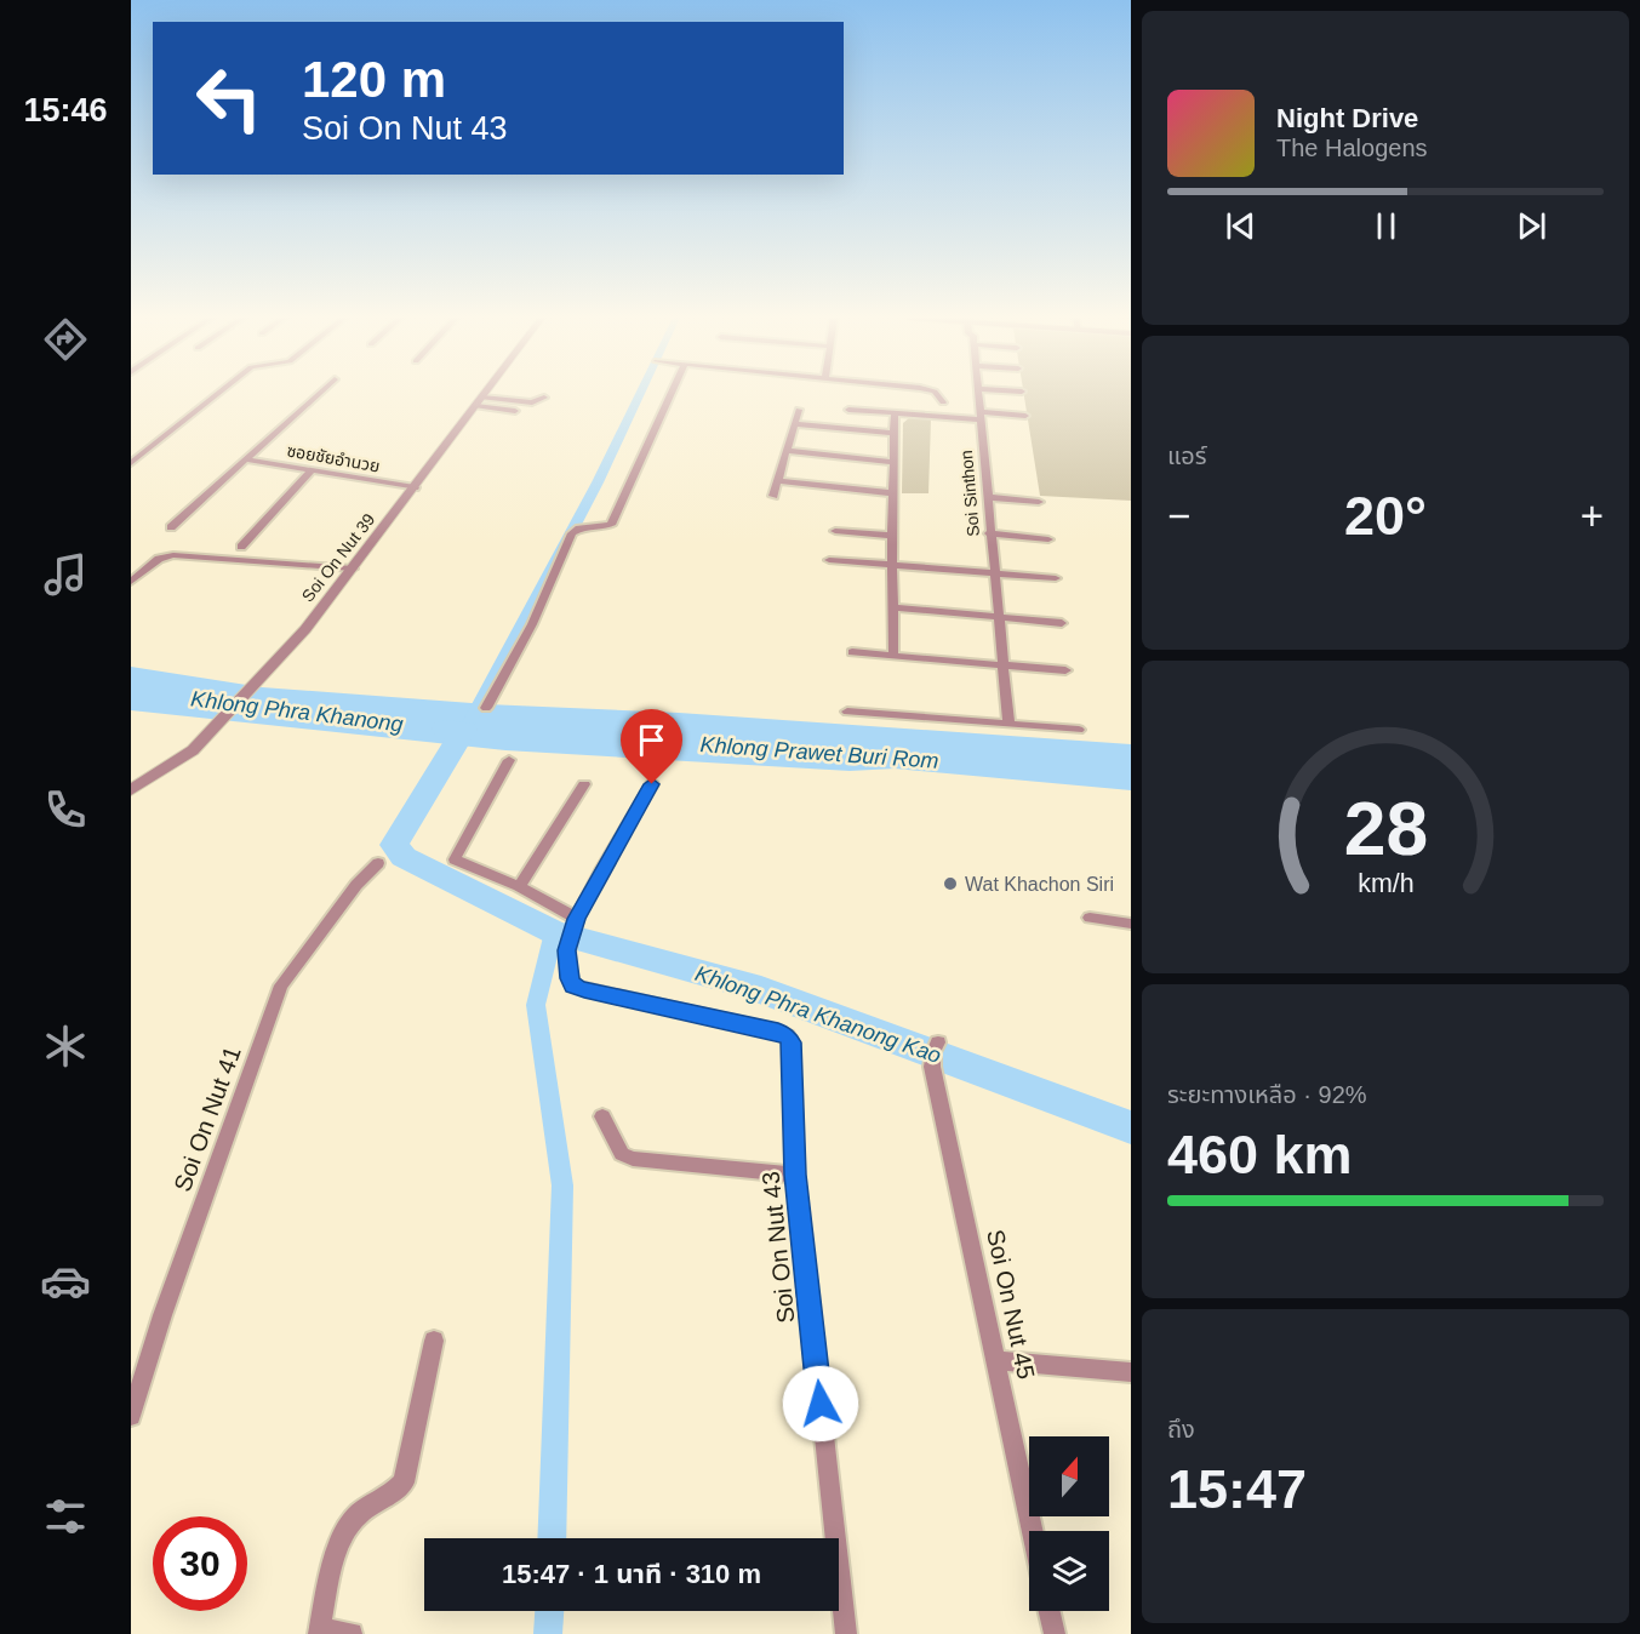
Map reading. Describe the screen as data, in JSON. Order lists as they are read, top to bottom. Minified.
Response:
{"streets":{"street":["ซอยชัยอำนวย","Soi Sinthon","Soi On Nut 39","Soi On Nut 41","Soi On Nut 43","Soi On Nut 45"]},"crossings":[["ซอยชัยอำนวย","Soi On Nut 39"]],"water":["Khlong Phra Khanong","Khlong Prawet Buri Rom","Khlong Phra Khanong Kao"],"places":["Wat Khachon Siri"],"north":"top","page":{"tabs":"15:46","turn":["120 m","Soi On Nut 43"],"song":["Night Drive","The Halogens"],"tile":["แอร์",["ระยะทางเหลือ · 92%","460 km"],["ถึง","15:47"]],"heat":["−","20°","+"],"limit":"30","trip":"15:47 · 1 นาที · 310 m","gauge":["28","km/h"]}}
